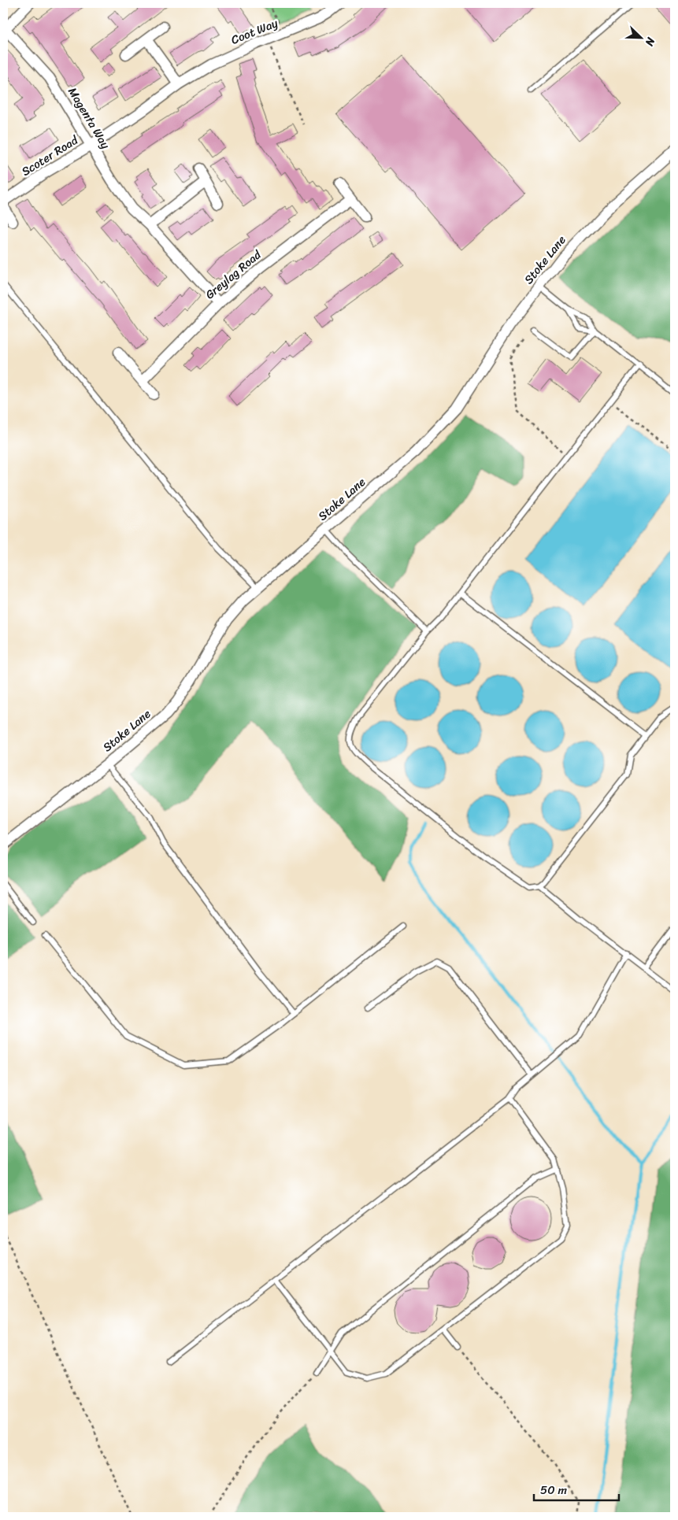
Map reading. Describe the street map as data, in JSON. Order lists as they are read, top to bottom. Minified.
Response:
{"streets":{"street":["Coot Way","Magenta Way","Scoter Road","Stoke Lane","Greylag Road"]},"crossings":[["Coot Way","Magenta Way"],["Coot Way","Scoter Road"],["Magenta Way","Scoter Road"],["Magenta Way","Greylag Road"]],"scale_bar":"50 m","north":"bottom right"}
